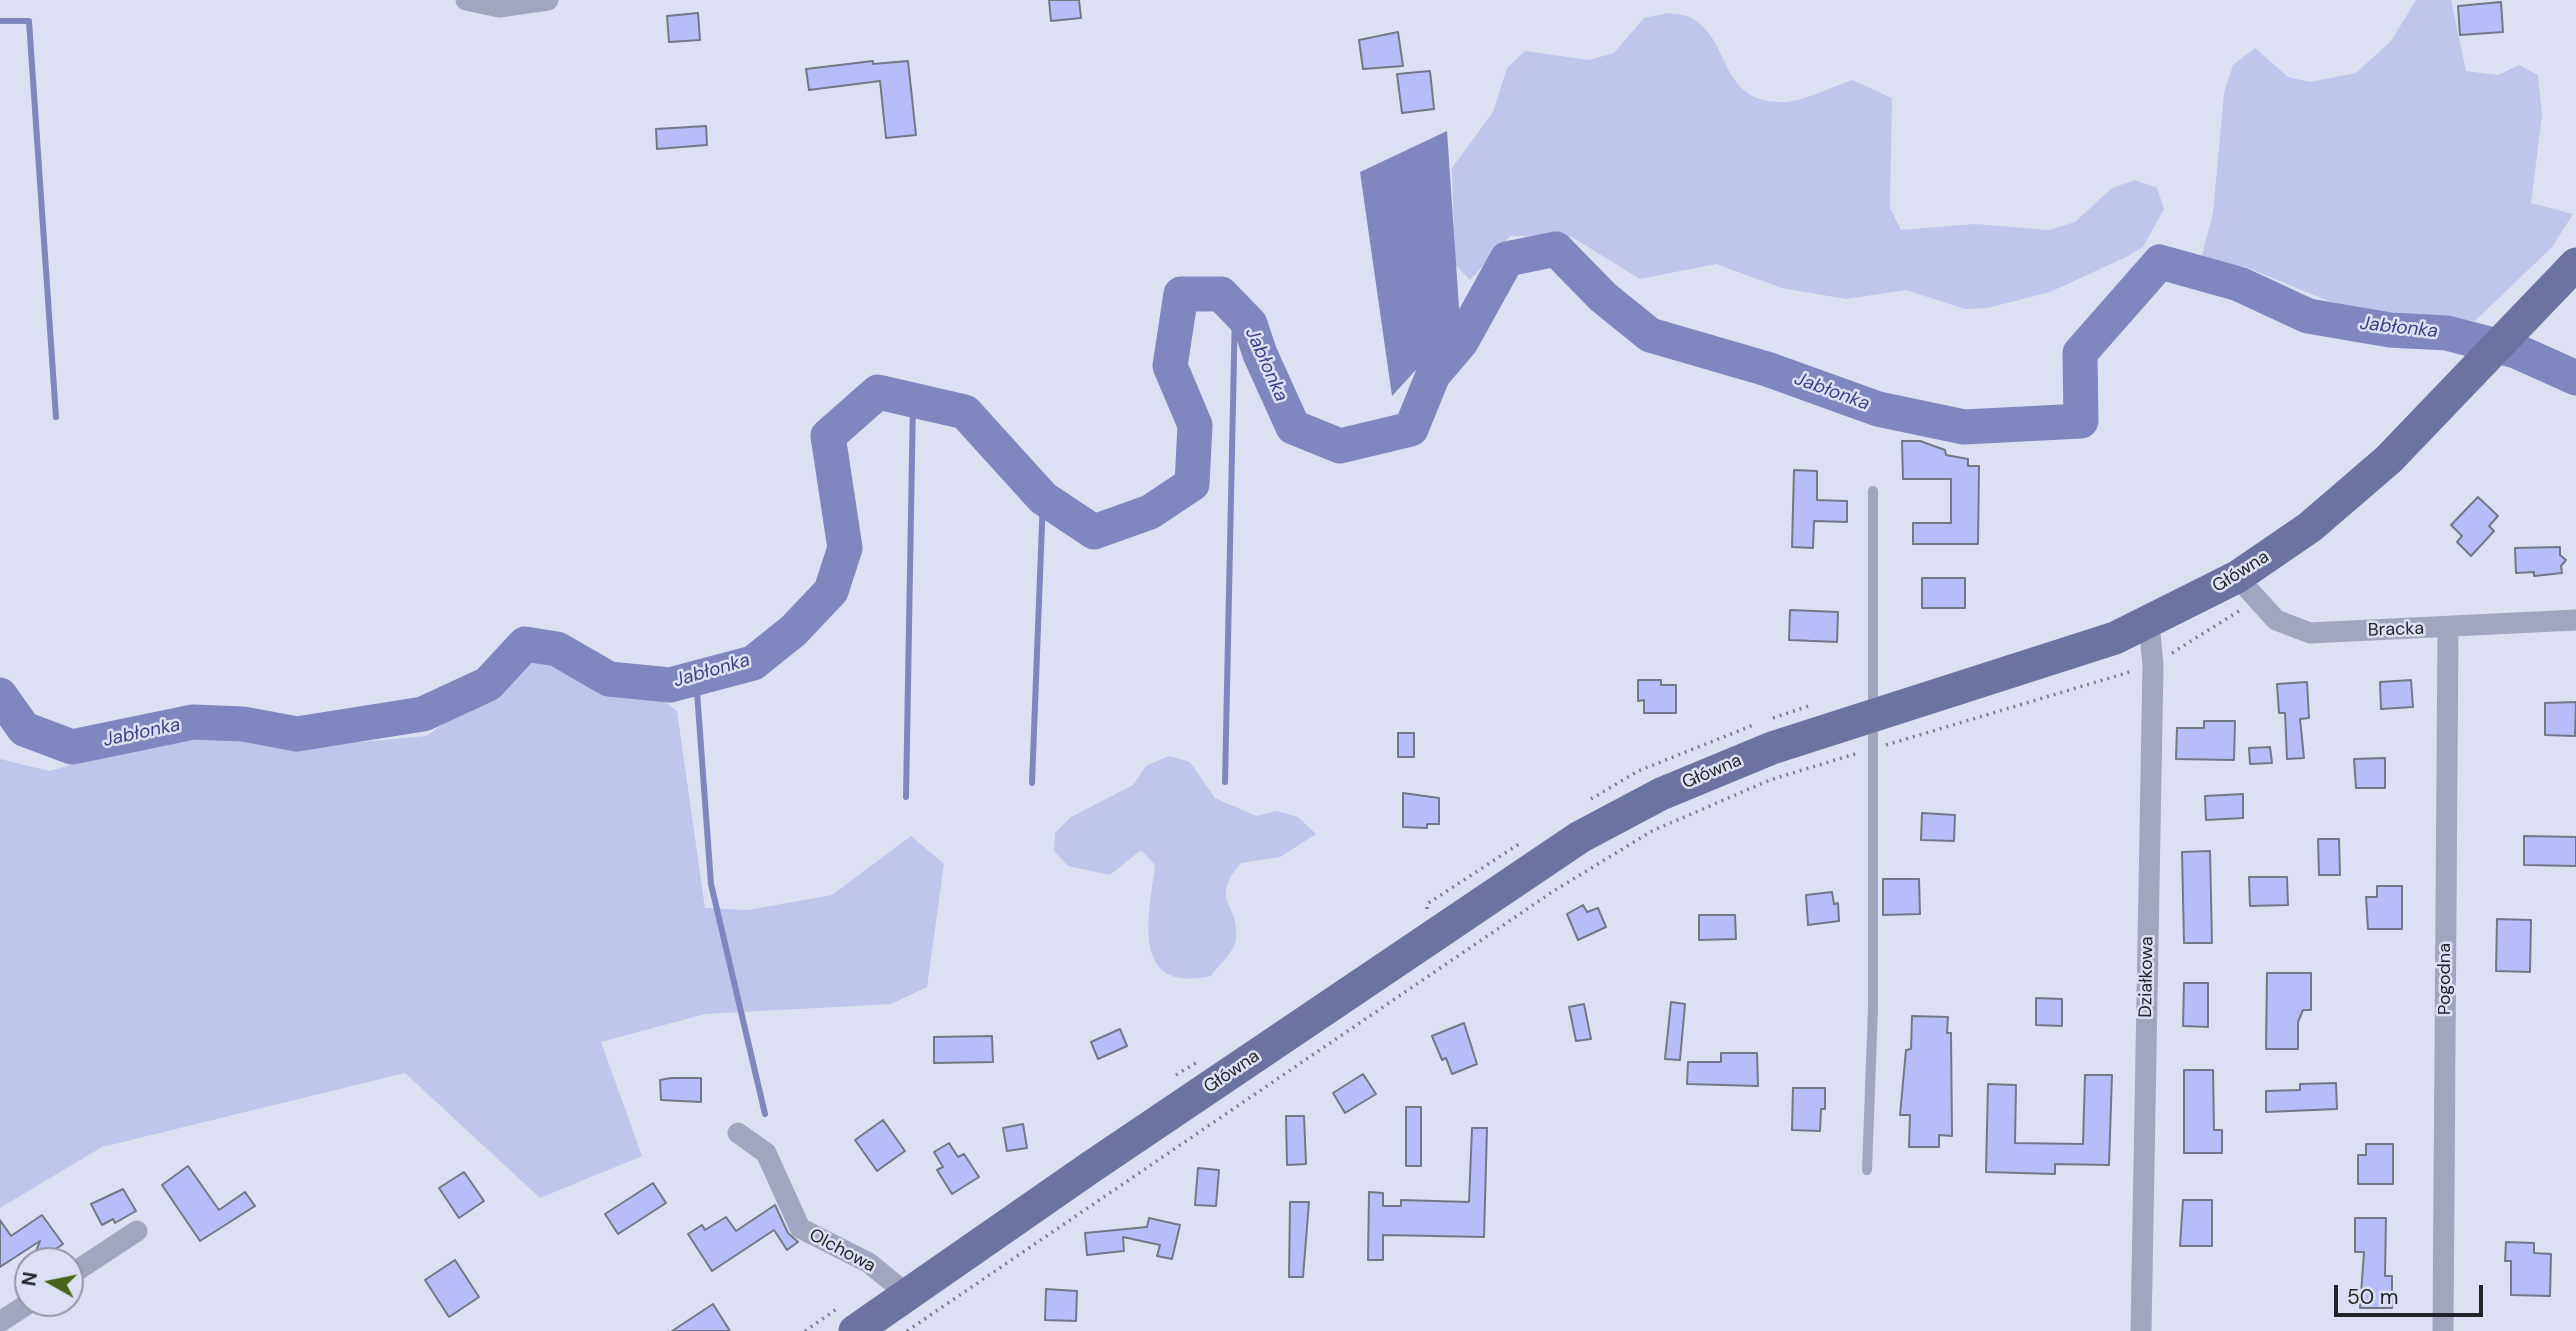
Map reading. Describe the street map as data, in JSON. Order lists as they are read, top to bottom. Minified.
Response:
{"streets":{"main road":["Główna"],"street":["Bracka","Działkowa","Pogodna","Olchowa"]},"crossings":[["Główna","Bracka"],["Główna","Działkowa"],["Główna","Olchowa"],["Bracka","Pogodna"]],"water":["Jabłonka"],"scale_bar":"50 m","north":"left"}
